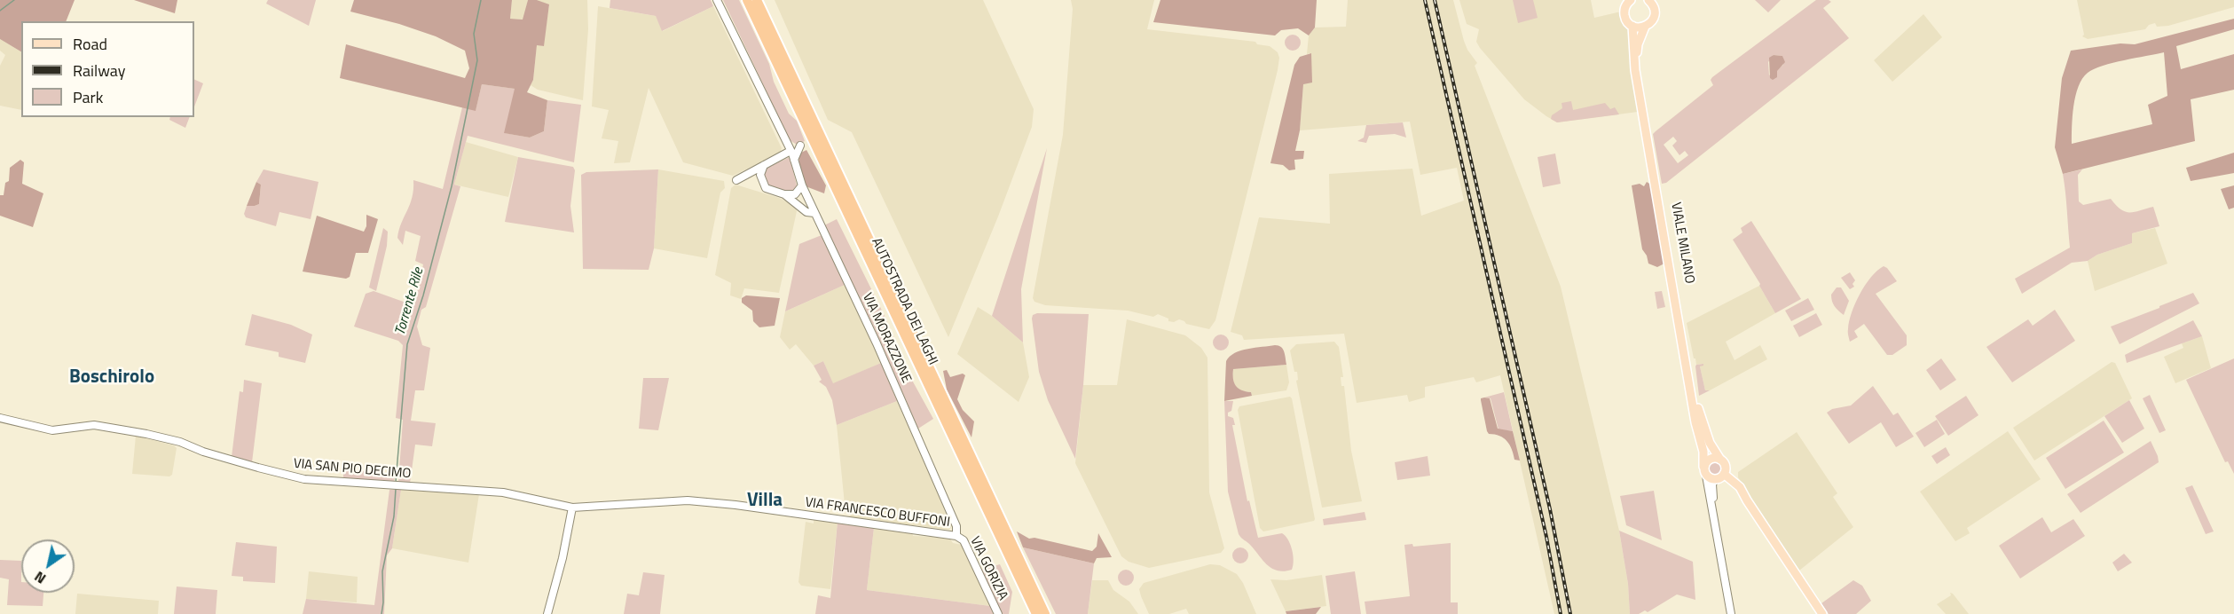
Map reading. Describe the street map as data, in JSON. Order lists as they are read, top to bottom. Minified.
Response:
{"streets":{"highway":["AUTOSTRADA DEI LAGHI"],"main road":["VIALE MILANO"],"street":["VIA MORAZZONE","VIA SAN PIO DECIMO","VIA FRANCESCO BUFFONI","VIA GORIZIA"]},"crossings":[["VIA MORAZZONE","VIA FRANCESCO BUFFONI"],["VIA MORAZZONE","VIA GORIZIA"],["VIA SAN PIO DECIMO","VIA FRANCESCO BUFFONI"],["VIA FRANCESCO BUFFONI","VIA GORIZIA"]],"districts":["Boschirolo","Villa"],"water":["Torrente Rile"],"legend":["Road","Railway","Park"],"north":"bottom left"}
